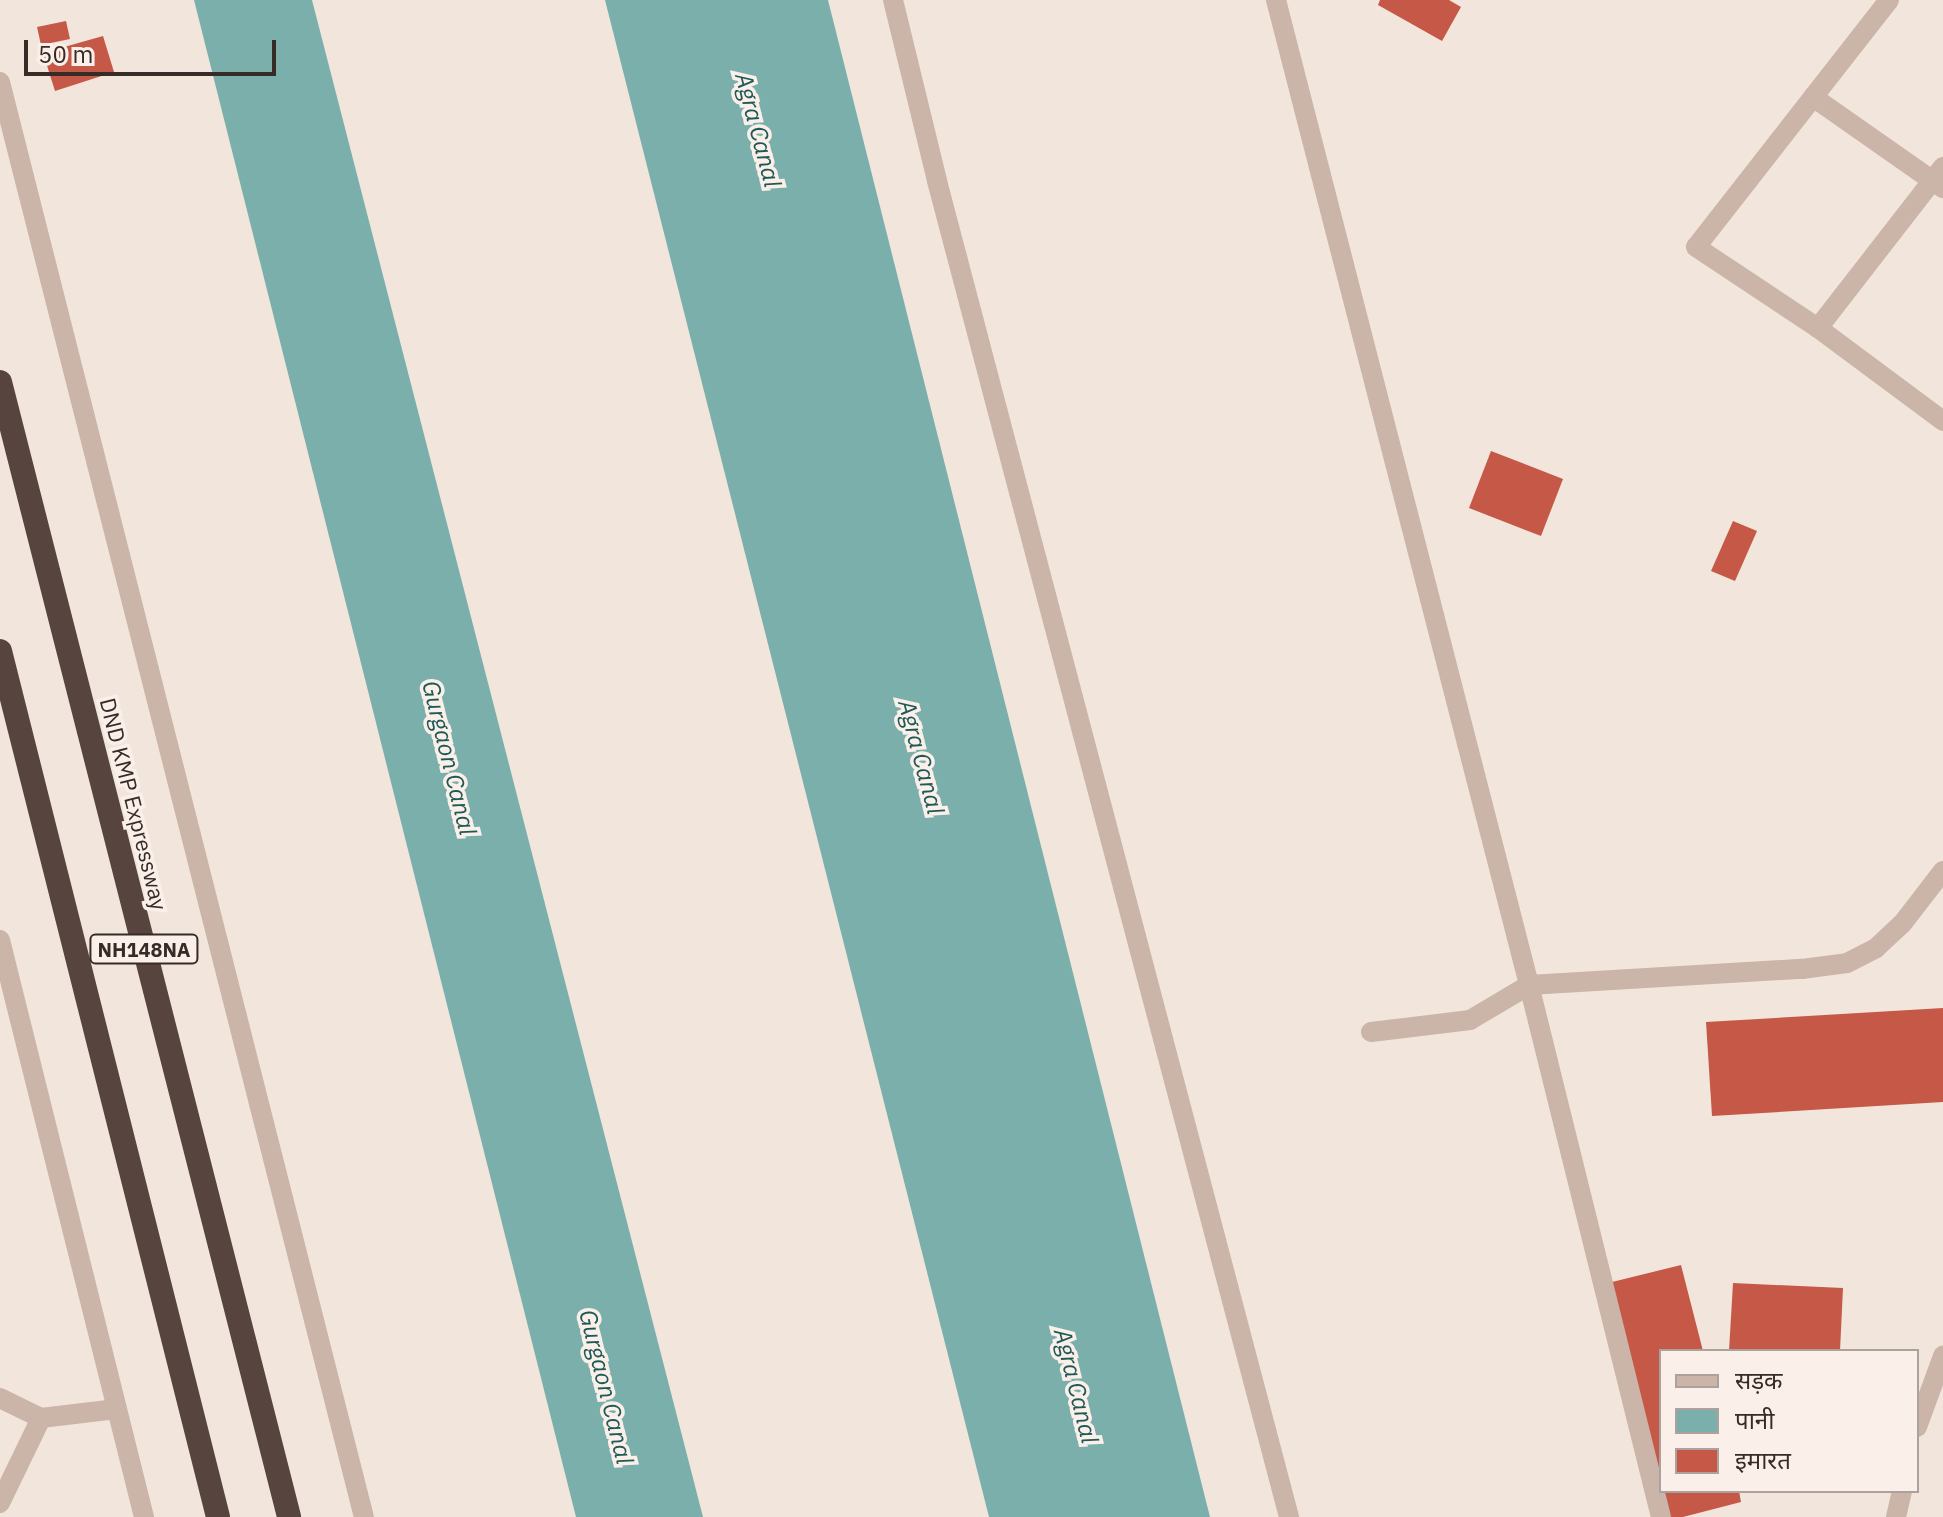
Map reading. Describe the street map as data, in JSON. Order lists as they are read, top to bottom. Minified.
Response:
{"streets":{"highway":["DND KMP Expressway","NH148NA"]},"water":["Agra Canal","Gurgaon Canal"],"legend":["सड़क","पानी","इमारत"],"scale_bar":"50 m"}
